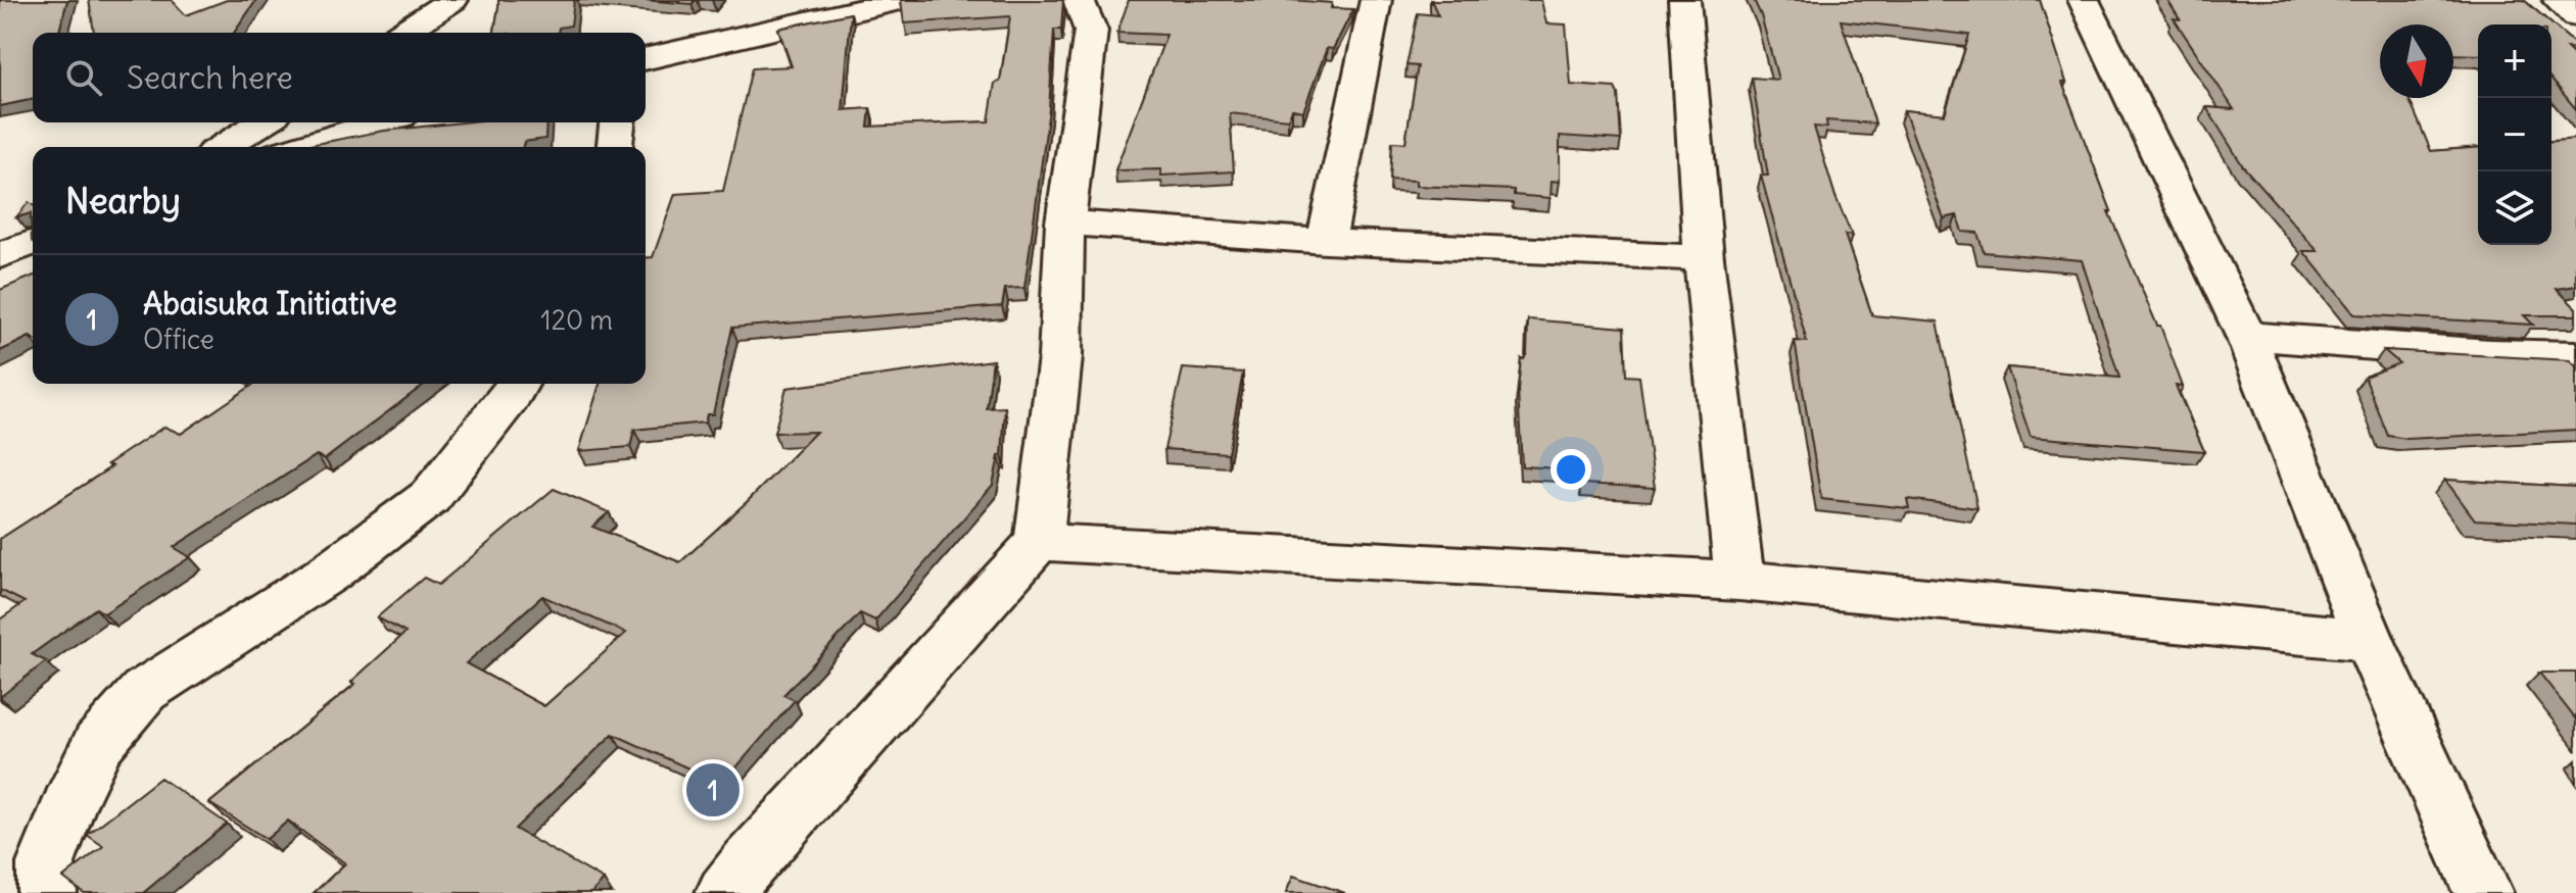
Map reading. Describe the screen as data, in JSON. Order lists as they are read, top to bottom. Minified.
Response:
{"north":"bottom","page":{"map_buttons":["+","−"],"search":"Search here","heading":"Nearby","list":[{"mark":"1","name":"Abaisuka Initiative","note":"Office","value":"120 m"}],"pins":"1"}}
